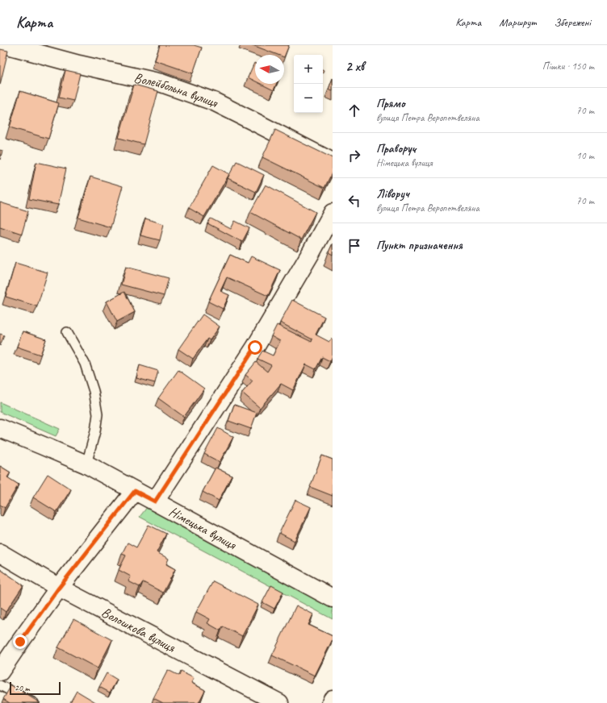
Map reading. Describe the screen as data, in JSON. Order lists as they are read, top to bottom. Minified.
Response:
{"streets":{"street":["Волейбольна вулиця","Німецька вулиця","Волошкова вулиця"]},"scale_bar":"20 m","north":"left","page":{"header":"Карта","nav":["Карта","Маршрут","Збережені"],"heading":["2 хв","Пішки · 150 m"],"map_buttons":["+","−"],"list":[["Прямо","вулиця Петра Веропотвеляна","70 m"],["Праворуч","Німецька вулиця","10 m"],["Ліворуч","вулиця Петра Веропотвеляна","70 m"],"Пункт призначення"],"scale":"20 m"}}
